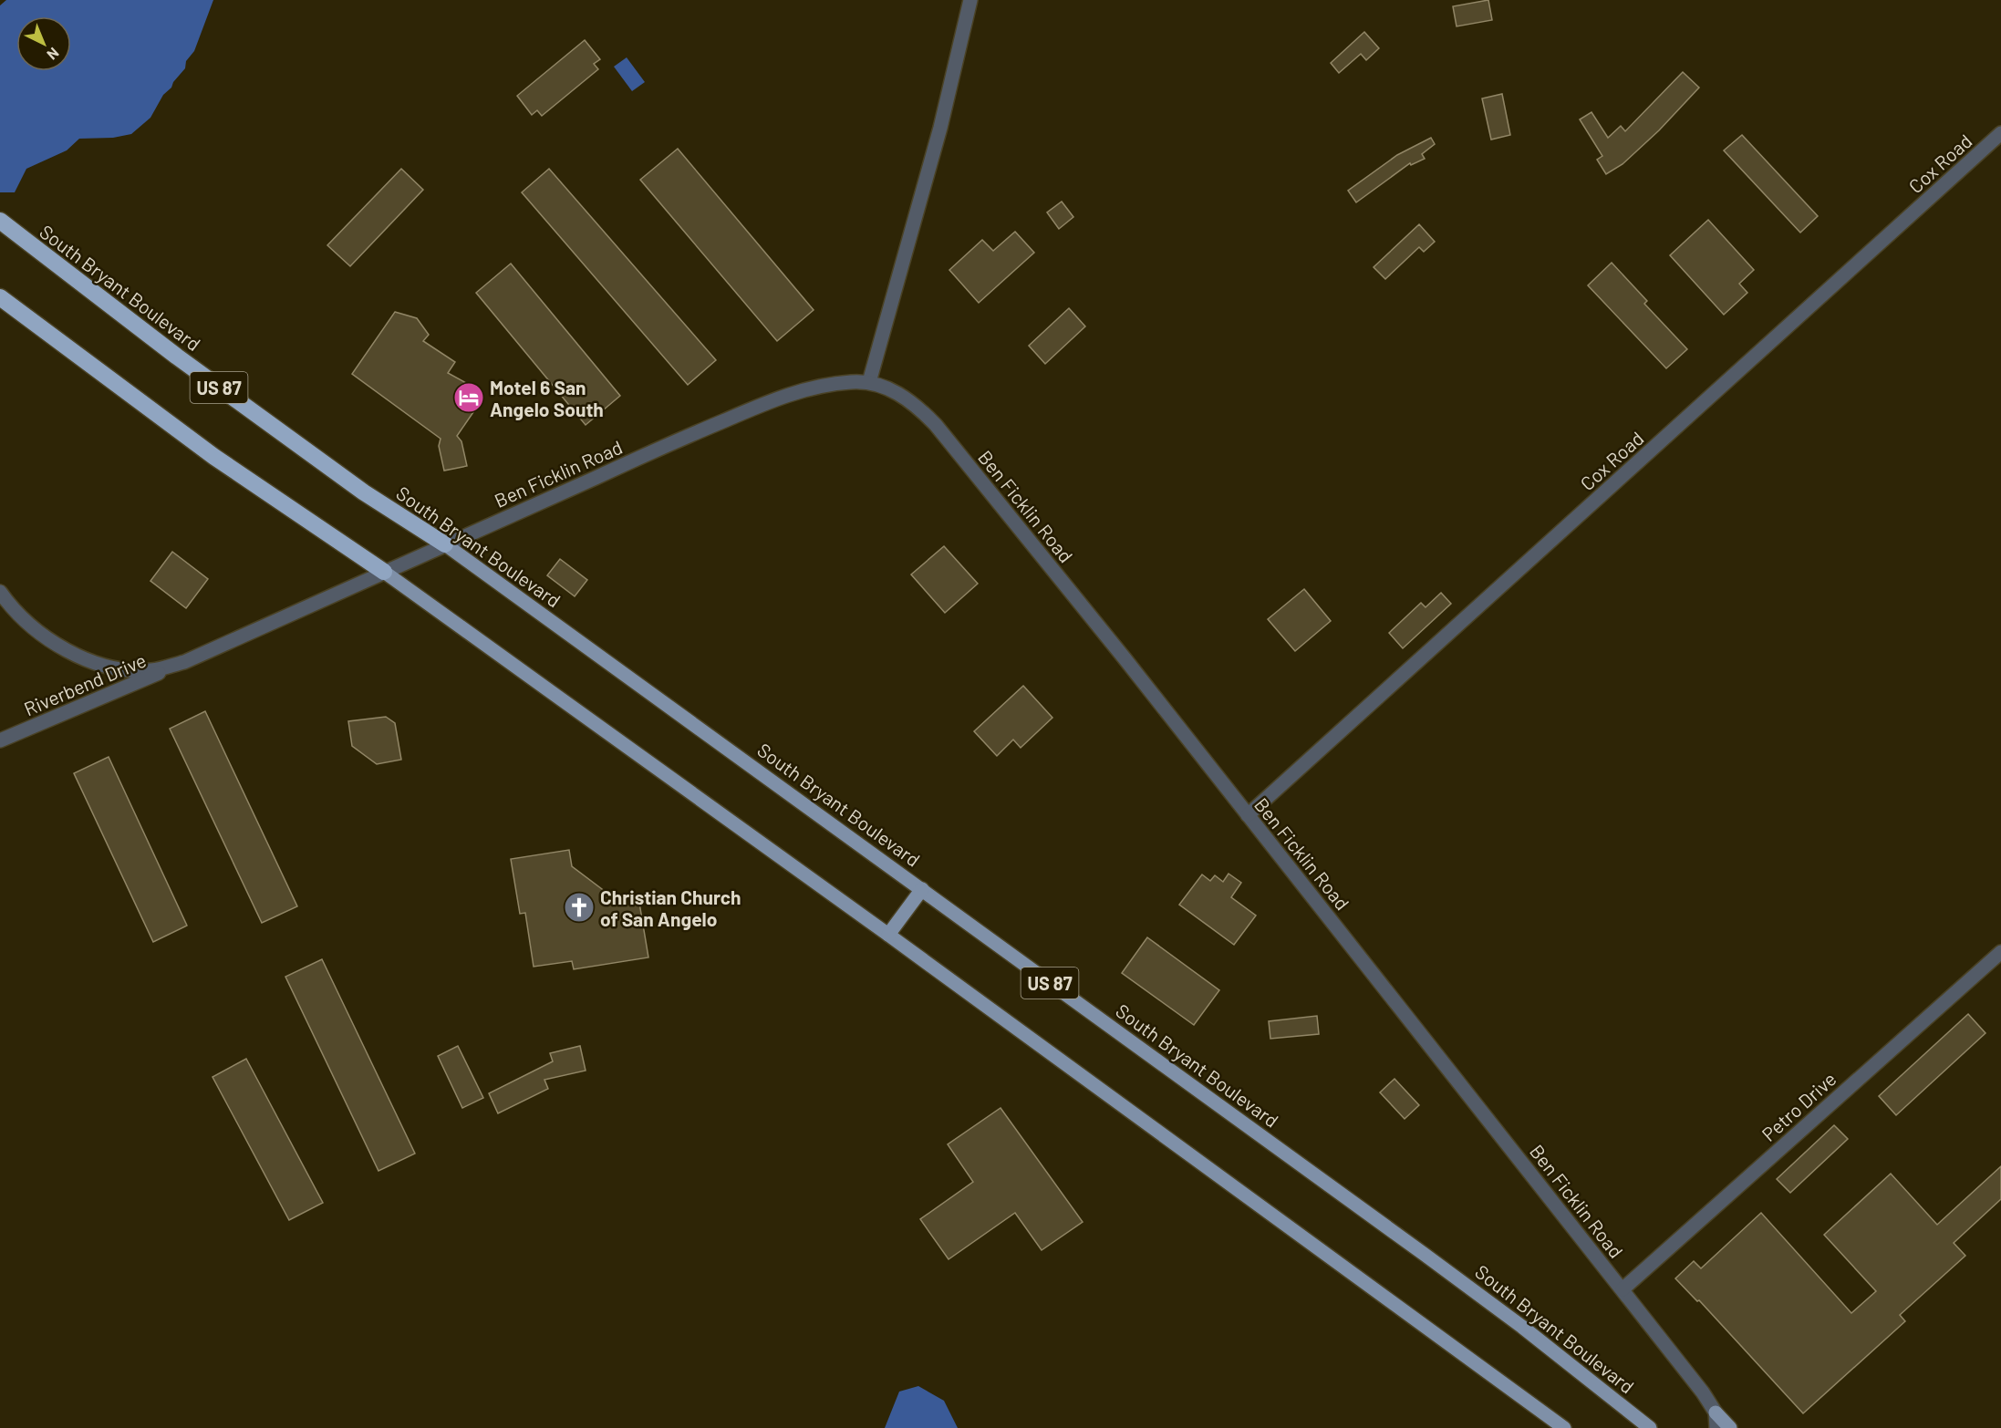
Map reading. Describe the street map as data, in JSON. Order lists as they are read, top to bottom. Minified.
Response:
{"streets":{"highway":["South Bryant Boulevard","US 87"],"street":["Cox Road","Ben Ficklin Road","Riverbend Drive","Petro Drive"]},"crossings":[["Cox Road","Ben Ficklin Road"],["South Bryant Boulevard","Ben Ficklin Road"],["US 87","Ben Ficklin Road"],["Ben Ficklin Road","Riverbend Drive"],["Ben Ficklin Road","Petro Drive"]],"places":{"hotel":["Motel 6 San Angelo South"],"church":["Christian Church of San Angelo"]},"north":"bottom right"}
